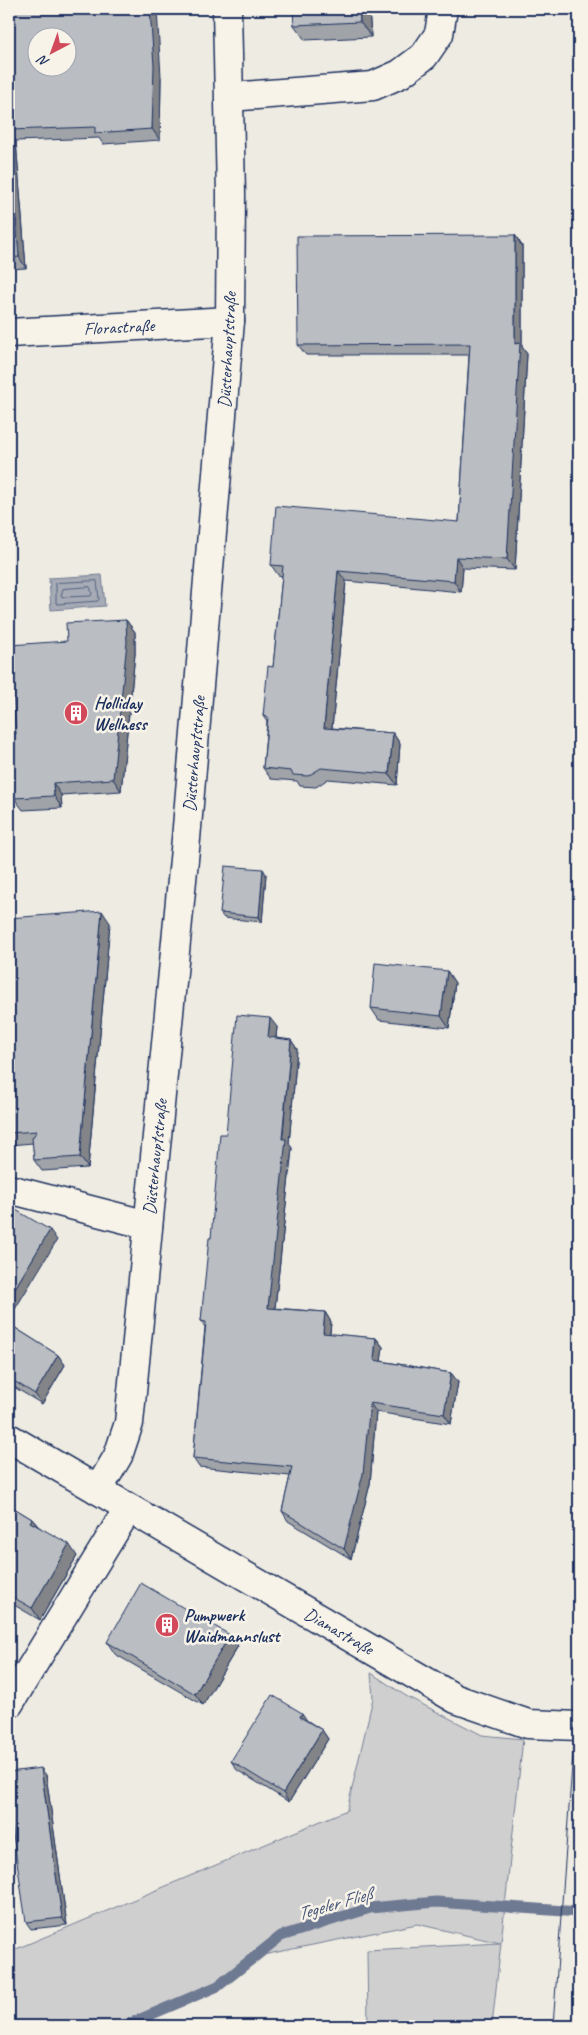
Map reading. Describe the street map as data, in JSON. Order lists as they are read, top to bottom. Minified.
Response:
{"streets":{"street":["Florastraße","Düsterhauptstraße","Dianastraße"]},"crossings":[["Florastraße","Düsterhauptstraße"],["Düsterhauptstraße","Dianastraße"]],"water":["Tegeler Fließ"],"places":{"building":["Holliday Wellness","Pumpwerk Waidmannslust"]},"north":"bottom left"}
